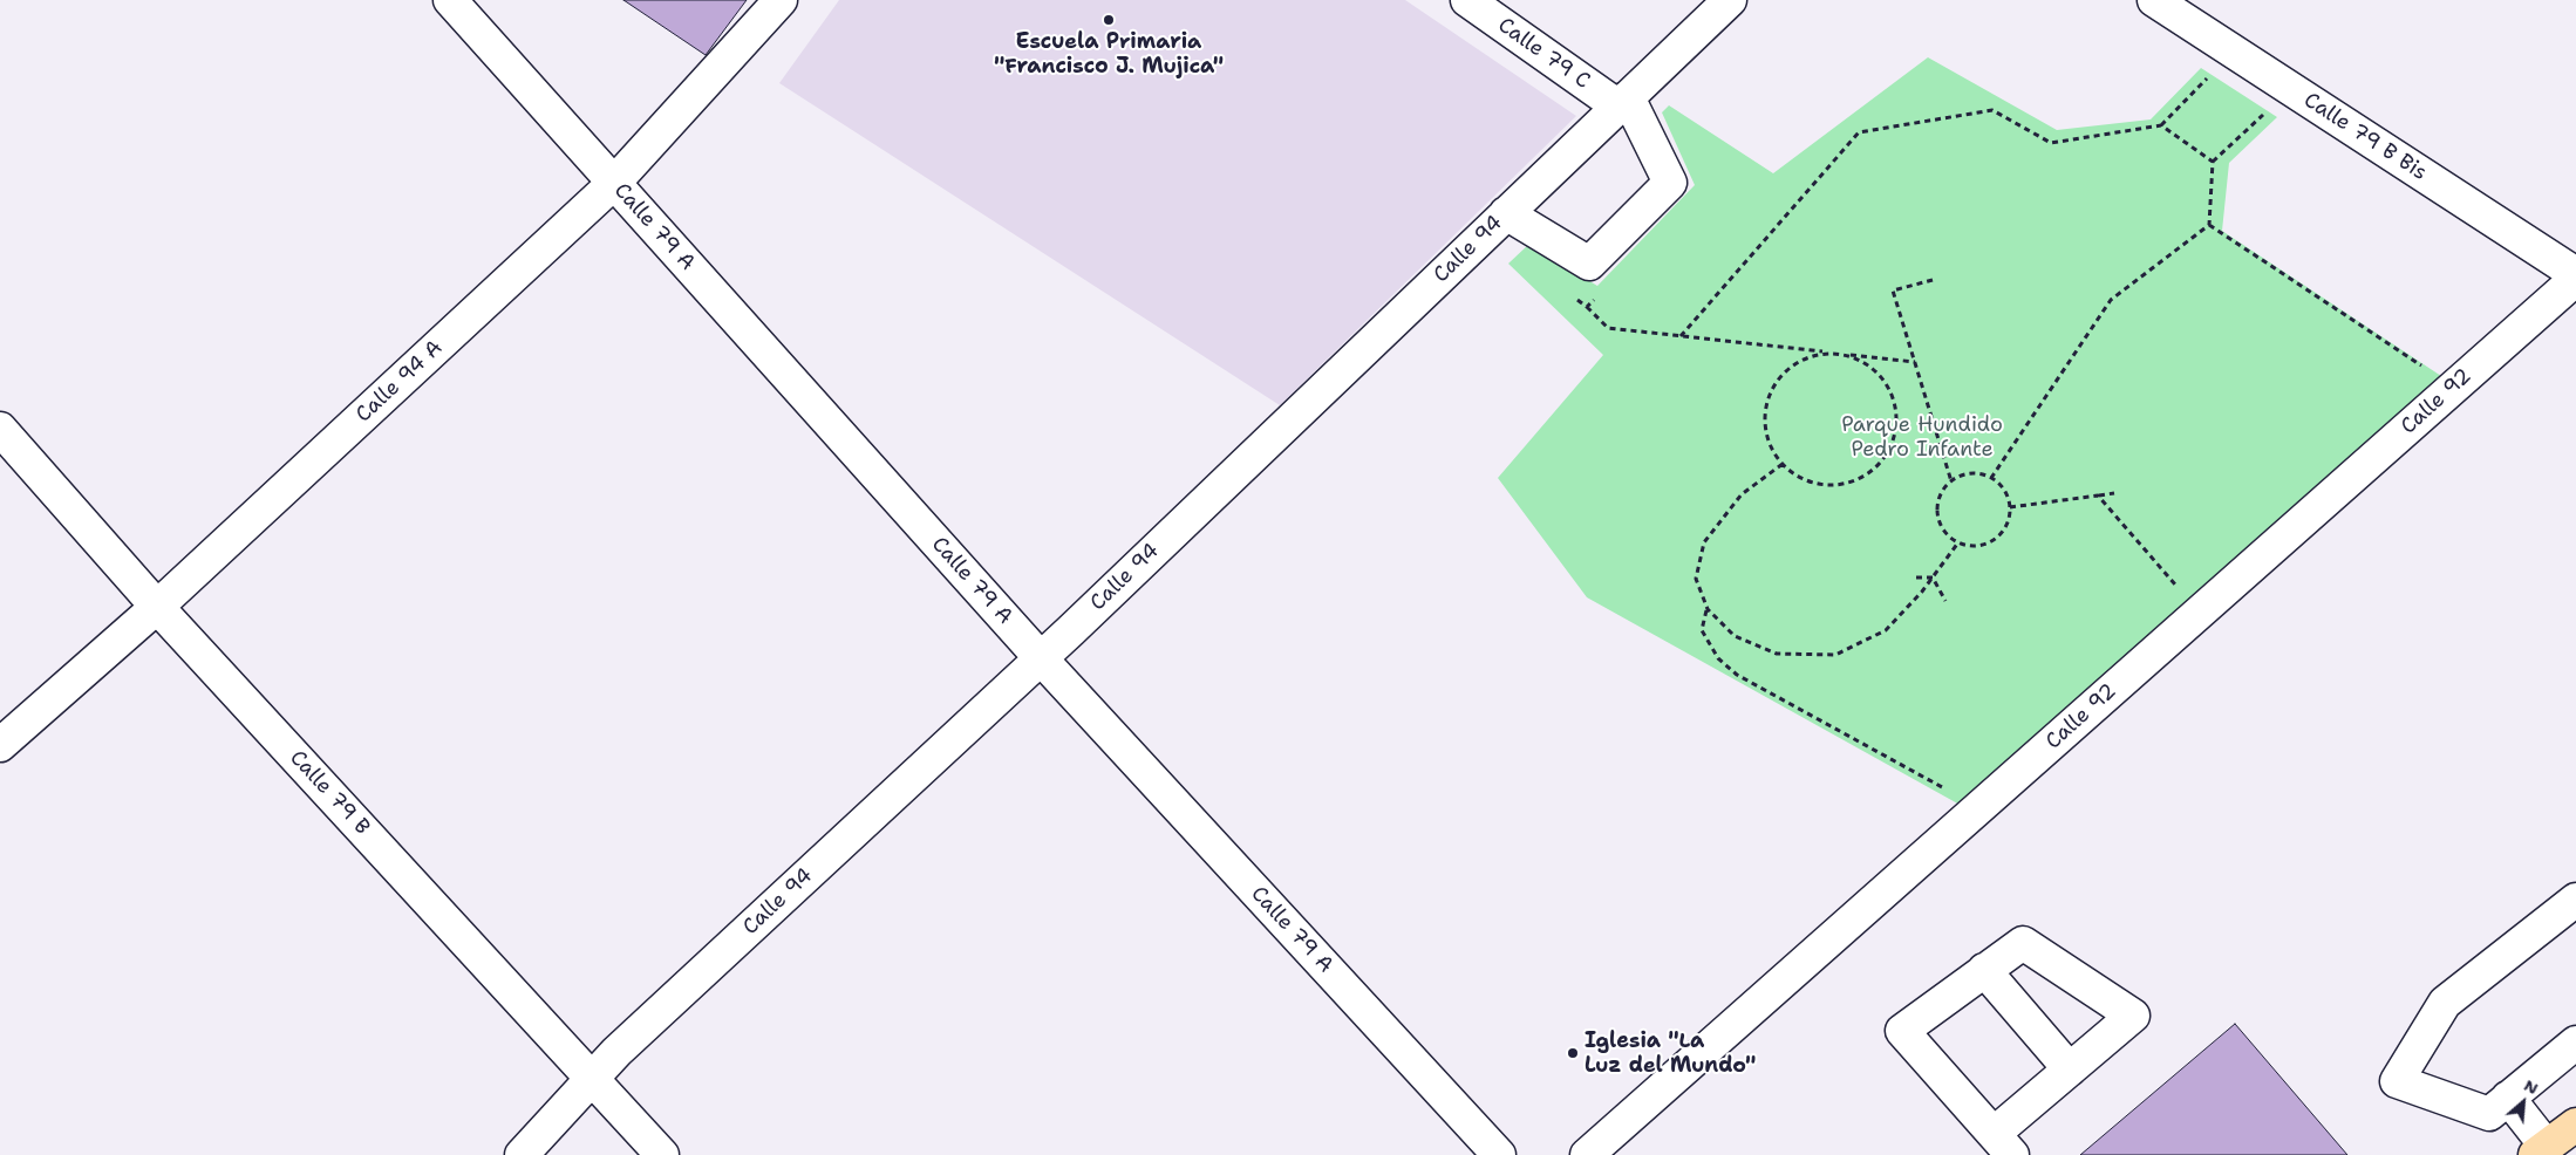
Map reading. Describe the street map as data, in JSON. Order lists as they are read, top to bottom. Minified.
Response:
{"streets":{"street":["Calle 79 C","Calle 79 B Bis","Calle 79 A","Calle 94","Calle 94 A","Calle 92","Calle 79 B"]},"crossings":[["Calle 79 C","Calle 94"],["Calle 79 B Bis","Calle 92"],["Calle 79 A","Calle 94"],["Calle 79 A","Calle 94 A"],["Calle 94","Calle 79 B"],["Calle 94 A","Calle 79 B"]],"parks":["Parque Hundido Pedro Infante"],"places":["Escuela Primaria \"Francisco J. Mujica\"","Iglesia \"La Luz del Mundo\""],"north":"top right"}
